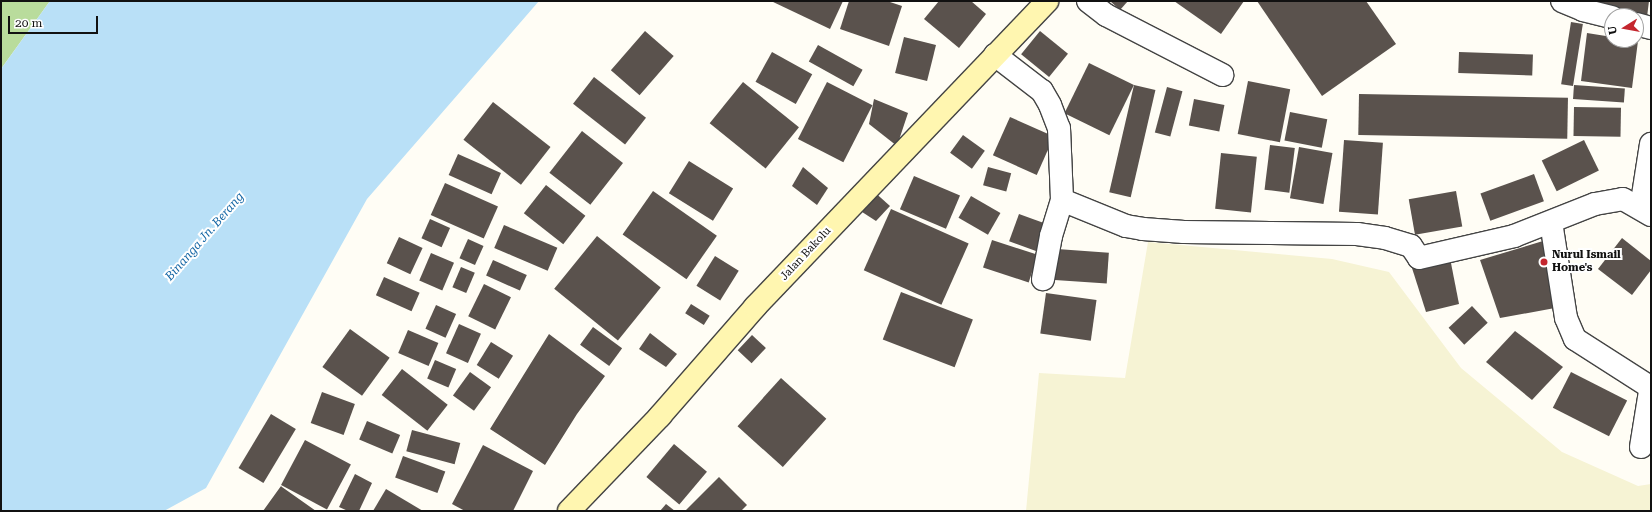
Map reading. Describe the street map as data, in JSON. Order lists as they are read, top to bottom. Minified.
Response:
{"streets":{"main road":["Jalan Bakolu"]},"water":["Binanga Jn. Berang"],"places":["Nurul Ismail Home's"],"scale_bar":"20 m","north":"left"}
